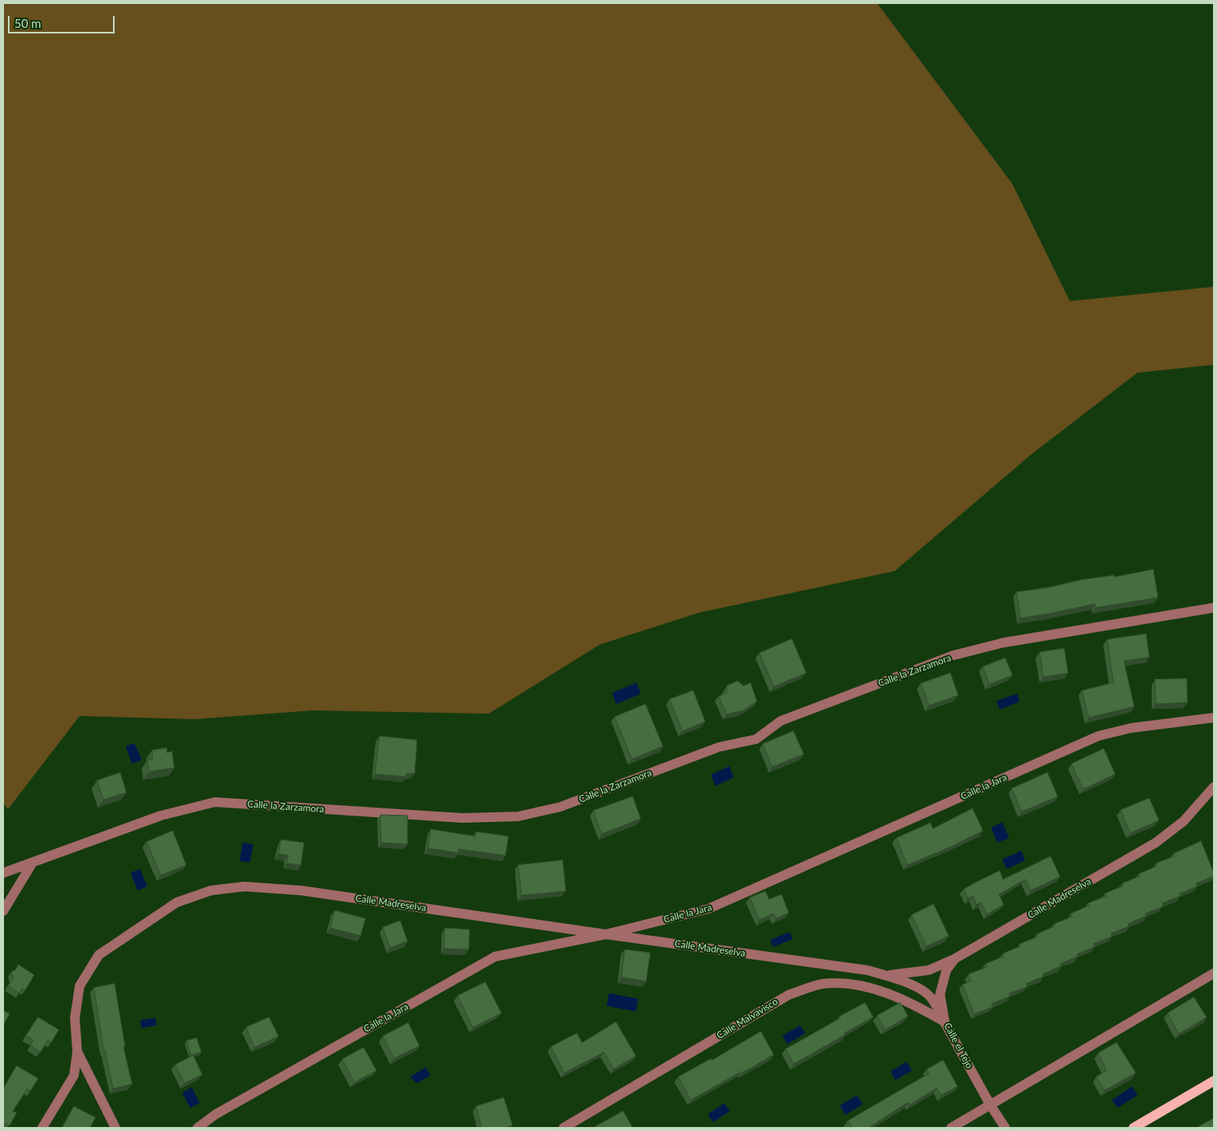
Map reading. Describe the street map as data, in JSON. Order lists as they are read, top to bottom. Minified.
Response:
{"streets":{"street":["Calle la Zarzamora","Calle la Jara","Calle Madreselva","Calle Malvavisco","Calle el Tejo"]},"crossings":[["Calle la Jara","Calle Madreselva"],["Calle Madreselva","Calle Malvavisco"],["Calle Madreselva","Calle el Tejo"],["Calle Malvavisco","Calle el Tejo"]],"scale_bar":"50 m"}
